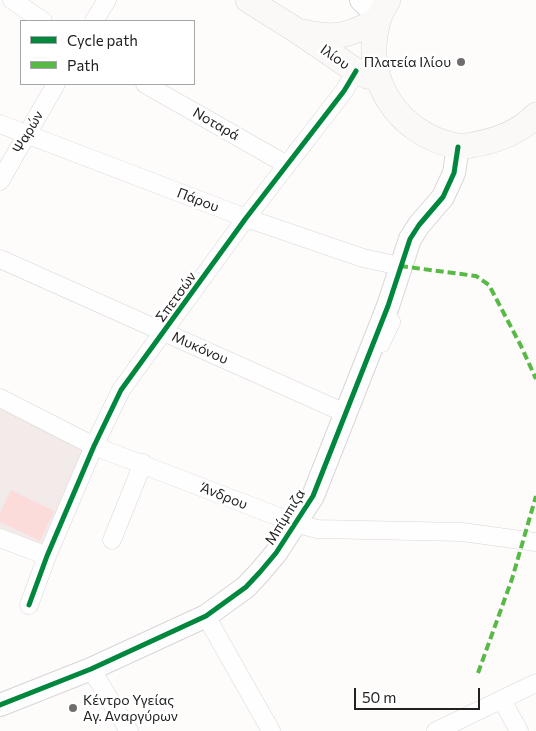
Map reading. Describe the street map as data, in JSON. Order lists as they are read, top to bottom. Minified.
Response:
{"streets":{"main road":["Ιλίου"],"street":["Νοταρά","Ψαρών","Πάρου","Σπετσών","Μυκόνου","Άνδρου","Μπίμπιζα"]},"crossings":[["Ιλίου","Σπετσών"],["Νοταρά","Σπετσών"],["Ψαρών","Πάρου"],["Πάρου","Σπετσών"],["Πάρου","Μπίμπιζα"],["Σπετσών","Μυκόνου"],["Σπετσών","Άνδρου"],["Μυκόνου","Μπίμπιζα"],["Άνδρου","Μπίμπιζα"]],"places":["Πλατεία Ιλίου","Κέντρο Υγείας Αγ. Αναργύρων"],"legend":["Cycle path","Path"],"scale_bar":"50 m"}
